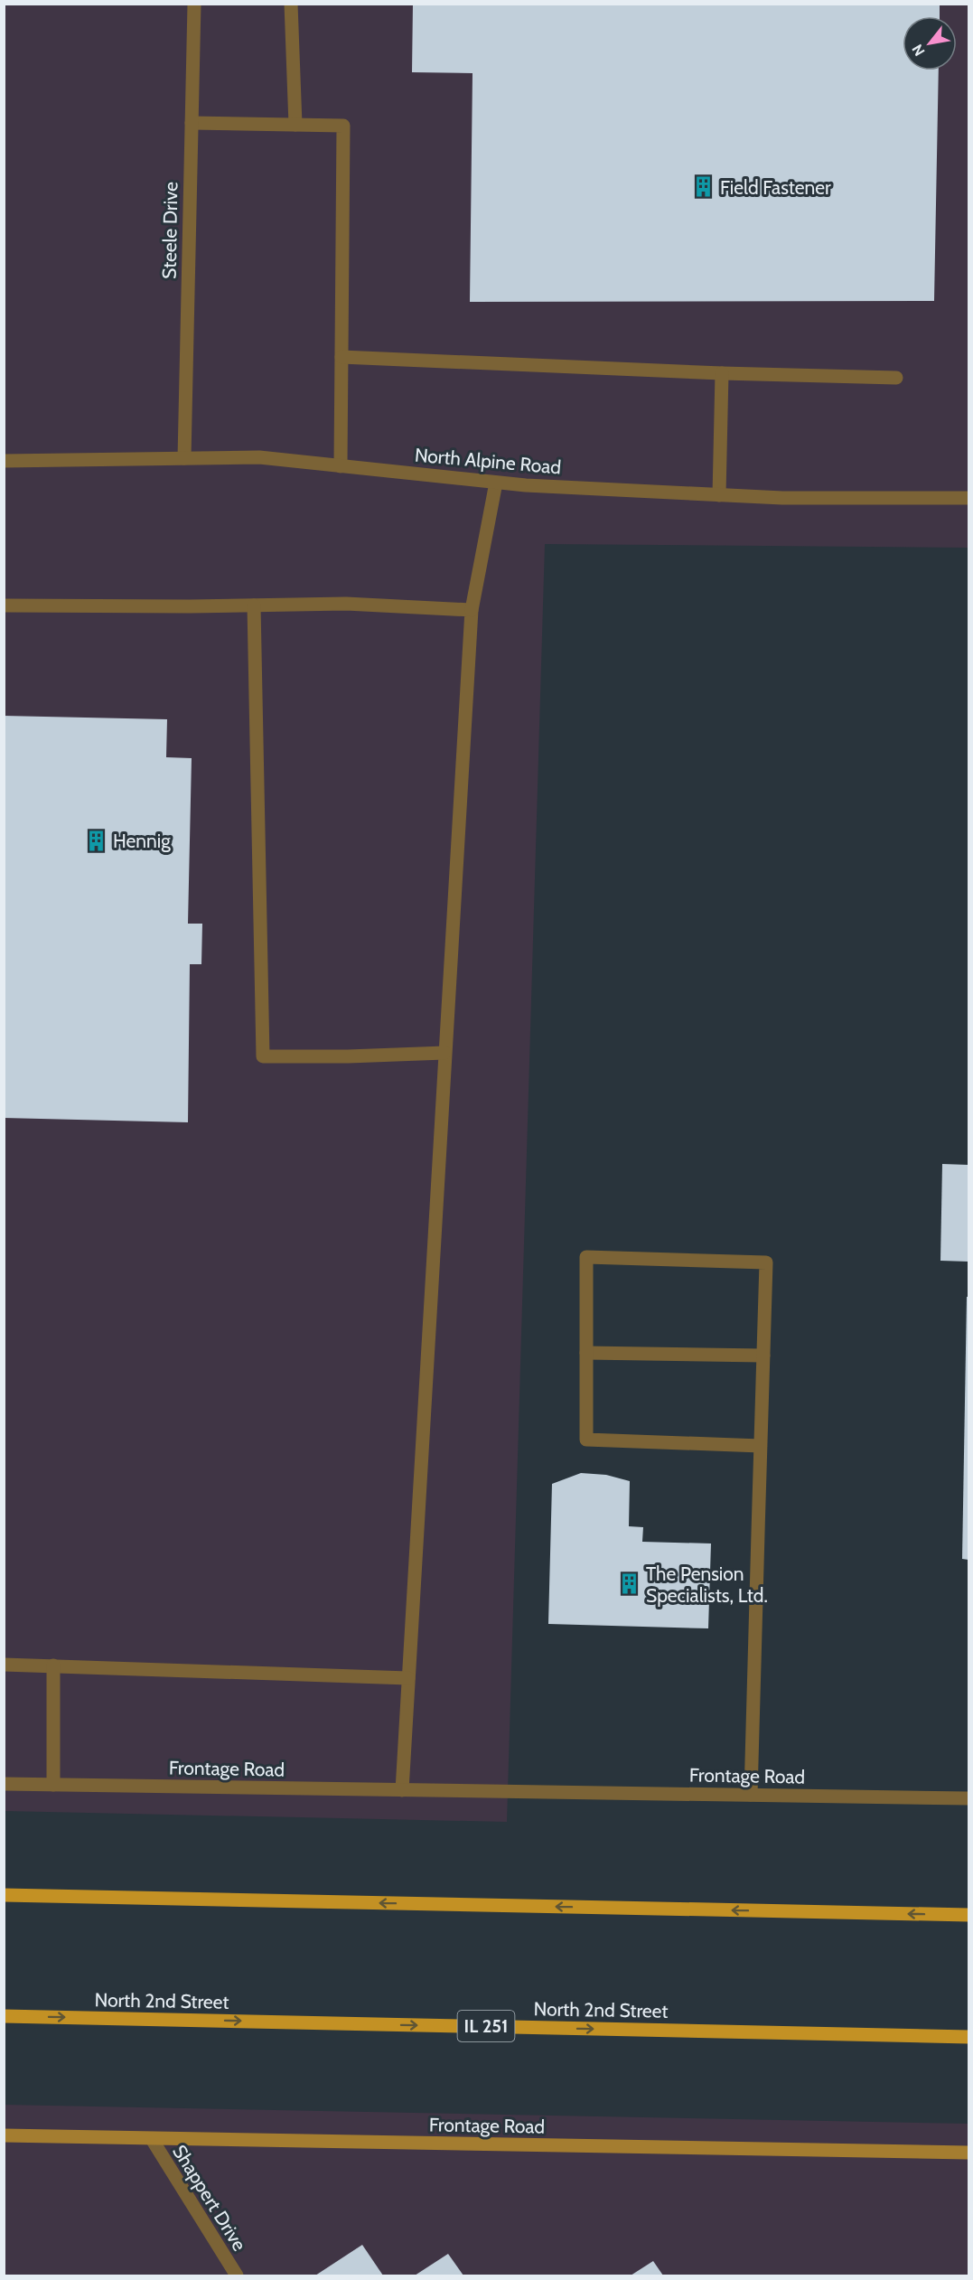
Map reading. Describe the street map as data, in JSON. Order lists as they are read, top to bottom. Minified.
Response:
{"streets":{"main road":["North 2nd Street","IL 251"],"street":["Steele Drive","North Alpine Road","Frontage Road","Shappert Drive"]},"crossings":[["Steele Drive","North Alpine Road"],["Frontage Road","Shappert Drive"]],"places":{"building":["Field Fastener","Hennig","The Pension Specialists, Ltd."]},"north":"bottom left"}
